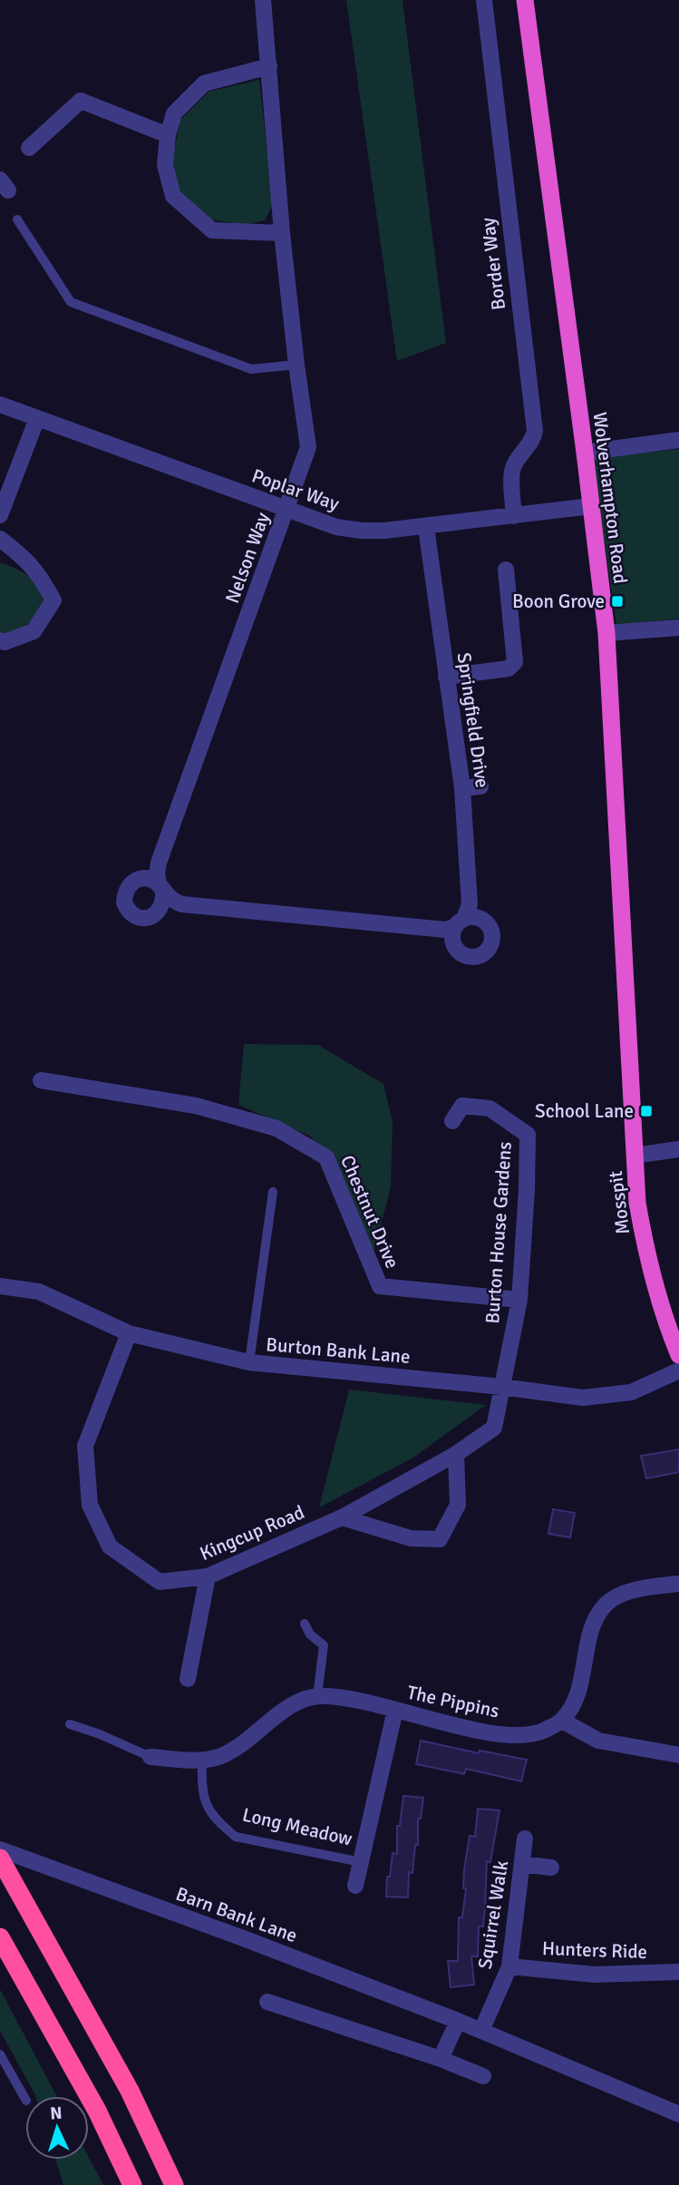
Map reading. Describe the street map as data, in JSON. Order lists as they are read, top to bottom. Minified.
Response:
{"streets":{"highway":["Wolverhampton Road","Mosspit"],"street":["Border Way","Poplar Way","Nelson Way","Springfield Drive","Chestnut Drive","Burton House Gardens","Burton Bank Lane","Kingcup Road","The Pippins","Long Meadow","Barn Bank Lane","Squirrel Walk","Hunters Ride"]},"crossings":[["Border Way","Poplar Way"],["Poplar Way","Wolverhampton Road"],["Poplar Way","Nelson Way"],["Poplar Way","Springfield Drive"],["Wolverhampton Road","Mosspit"],["Nelson Way","Springfield Drive"],["Chestnut Drive","Burton House Gardens"],["Burton House Gardens","Burton Bank Lane"],["Burton House Gardens","Kingcup Road"],["Burton Bank Lane","Kingcup Road"],["The Pippins","Long Meadow"],["Barn Bank Lane","Squirrel Walk"],["Squirrel Walk","Hunters Ride"]],"places":{"transit":["Boon Grove","School Lane"]},"north":"top"}
